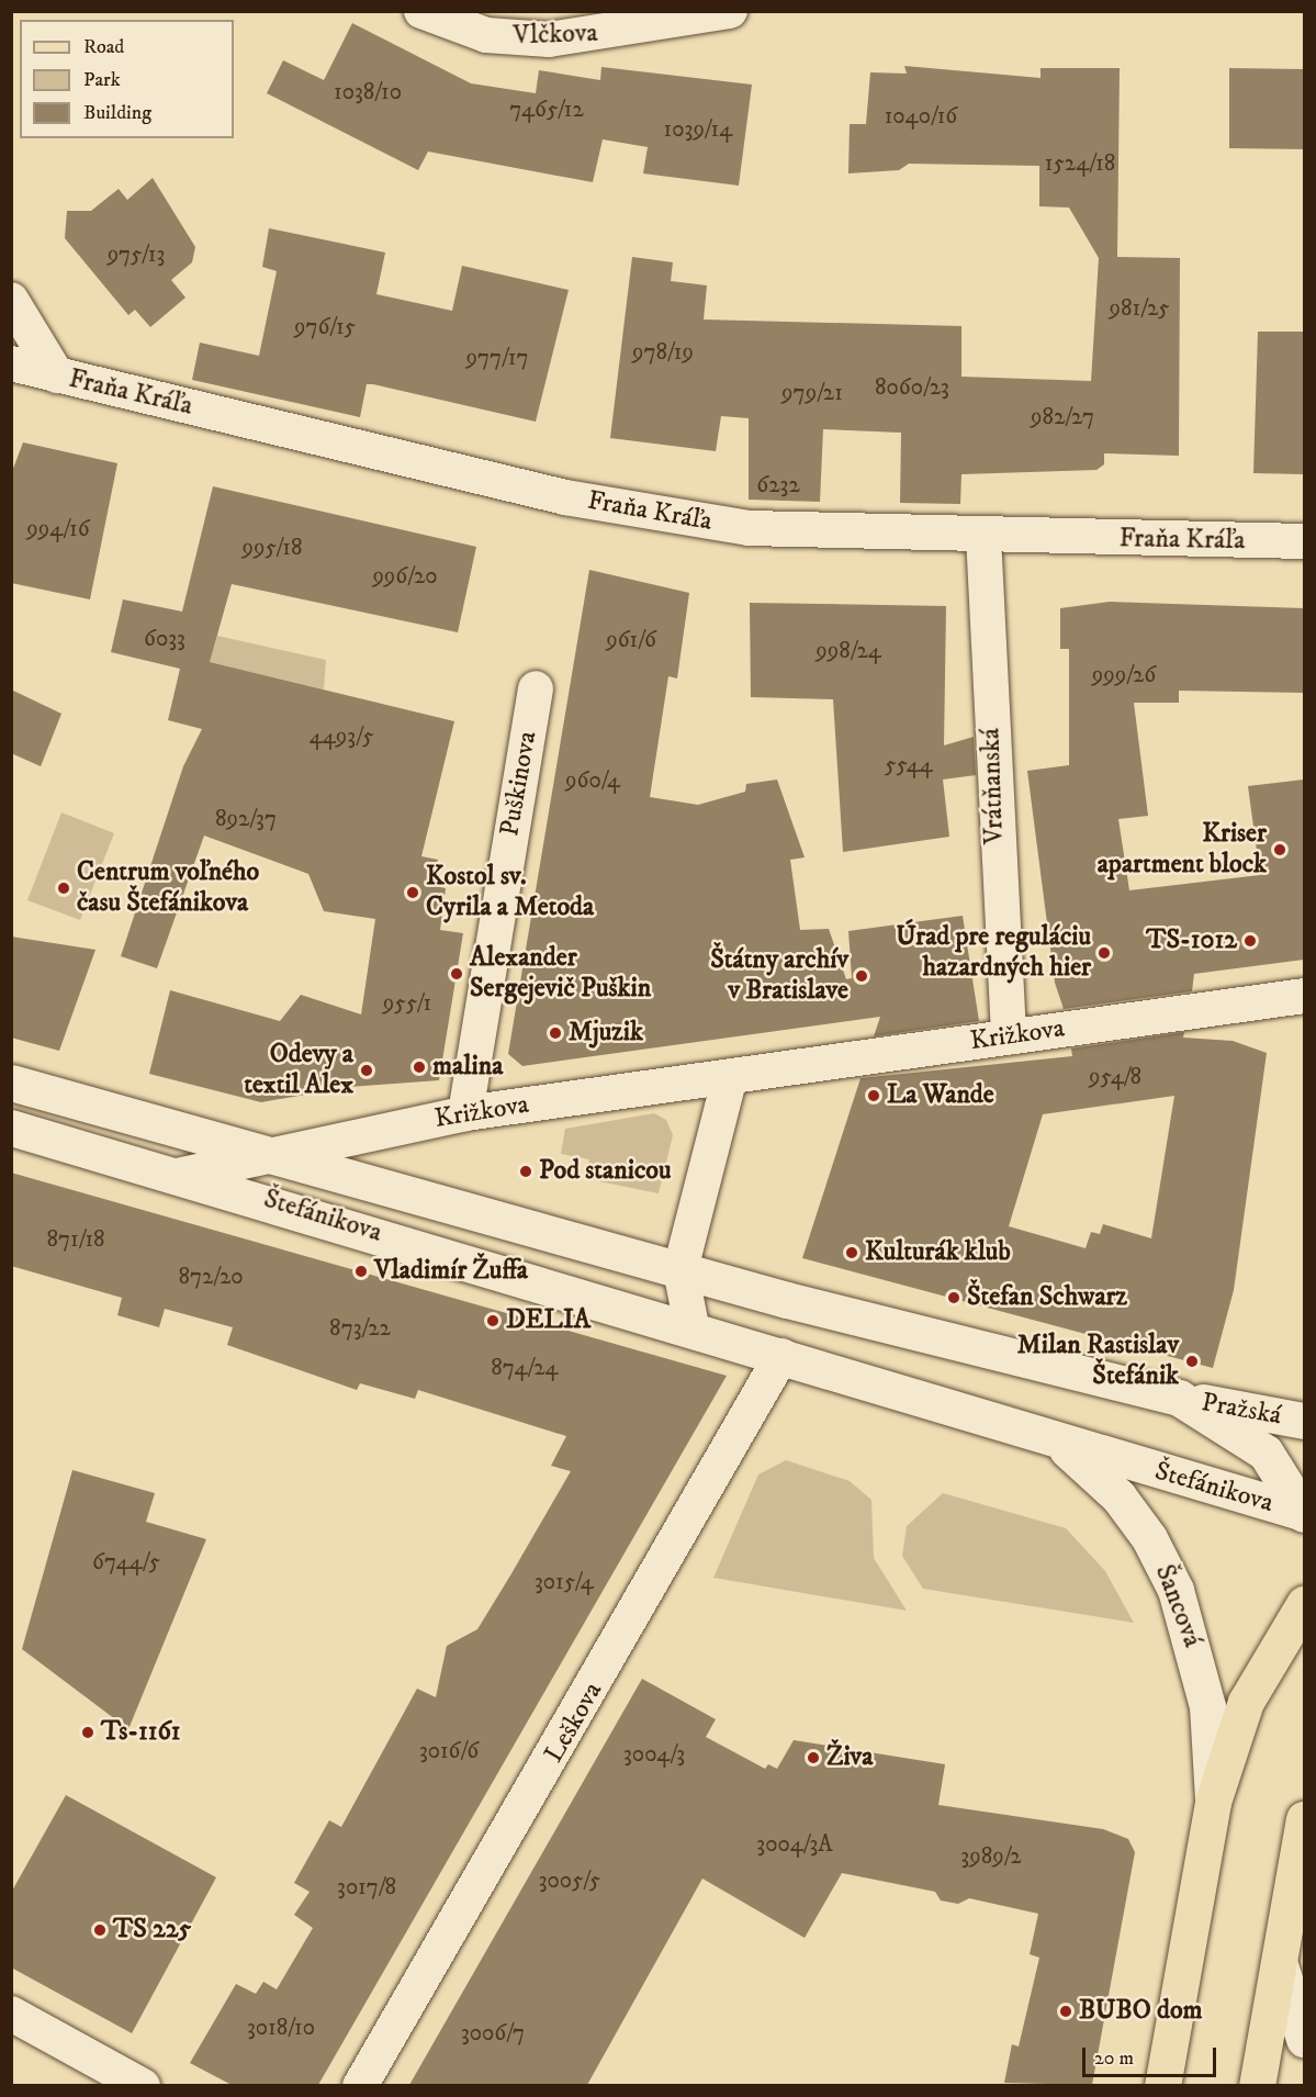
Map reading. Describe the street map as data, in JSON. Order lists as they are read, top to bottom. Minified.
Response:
{"streets":{"main road":["Štefánikova","Pražská","Šancová"],"street":["Vlčkova","Fraňa Kráľa","Puškinova","Vrátňanská","Križkova","Leškova"]},"crossings":[["Fraňa Kráľa","Vrátňanská"],["Puškinova","Križkova"],["Vrátňanská","Križkova"],["Križkova","Štefánikova"],["Štefánikova","Pražská"],["Štefánikova","Šancová"],["Štefánikova","Leškova"]],"places":["Kriser apartment block","Centrum voľného času Štefánikova","Kostol sv. Cyrila a Metoda","TS-1012","Úrad pre reguláciu hazardných hier","Alexander Sergejevič Puškin","Štátny archív v Bratislave","Mjuzik","malina","Odevy a textil Alex","La Wande","Pod stanicou","Kulturák klub","Vladimír Žuffa","Štefan Schwarz","DELIA","Milan Rastislav Štefánik","Ts-1161","Živa","TS 225","BUBO dom"],"house_numbers":["1038/10","7465/12","1040/16","1039/14","1524/18","975/13","981/25","976/15","978/19","977/17","8060/23","979/21","982/27","6232","994/16","995/18","996/20","6033","961/6","998/24","999/26","4493/5","5544","960/4","892/37","955/1","954/8","871/18","872/20","873/22","874/24","6744/5","3015/4","3016/6","3004/3","3004/3A","3989/2","3005/5","3017/8","3018/10","3006/7"],"legend":["Road","Park","Building"],"scale_bar":"20 m"}
